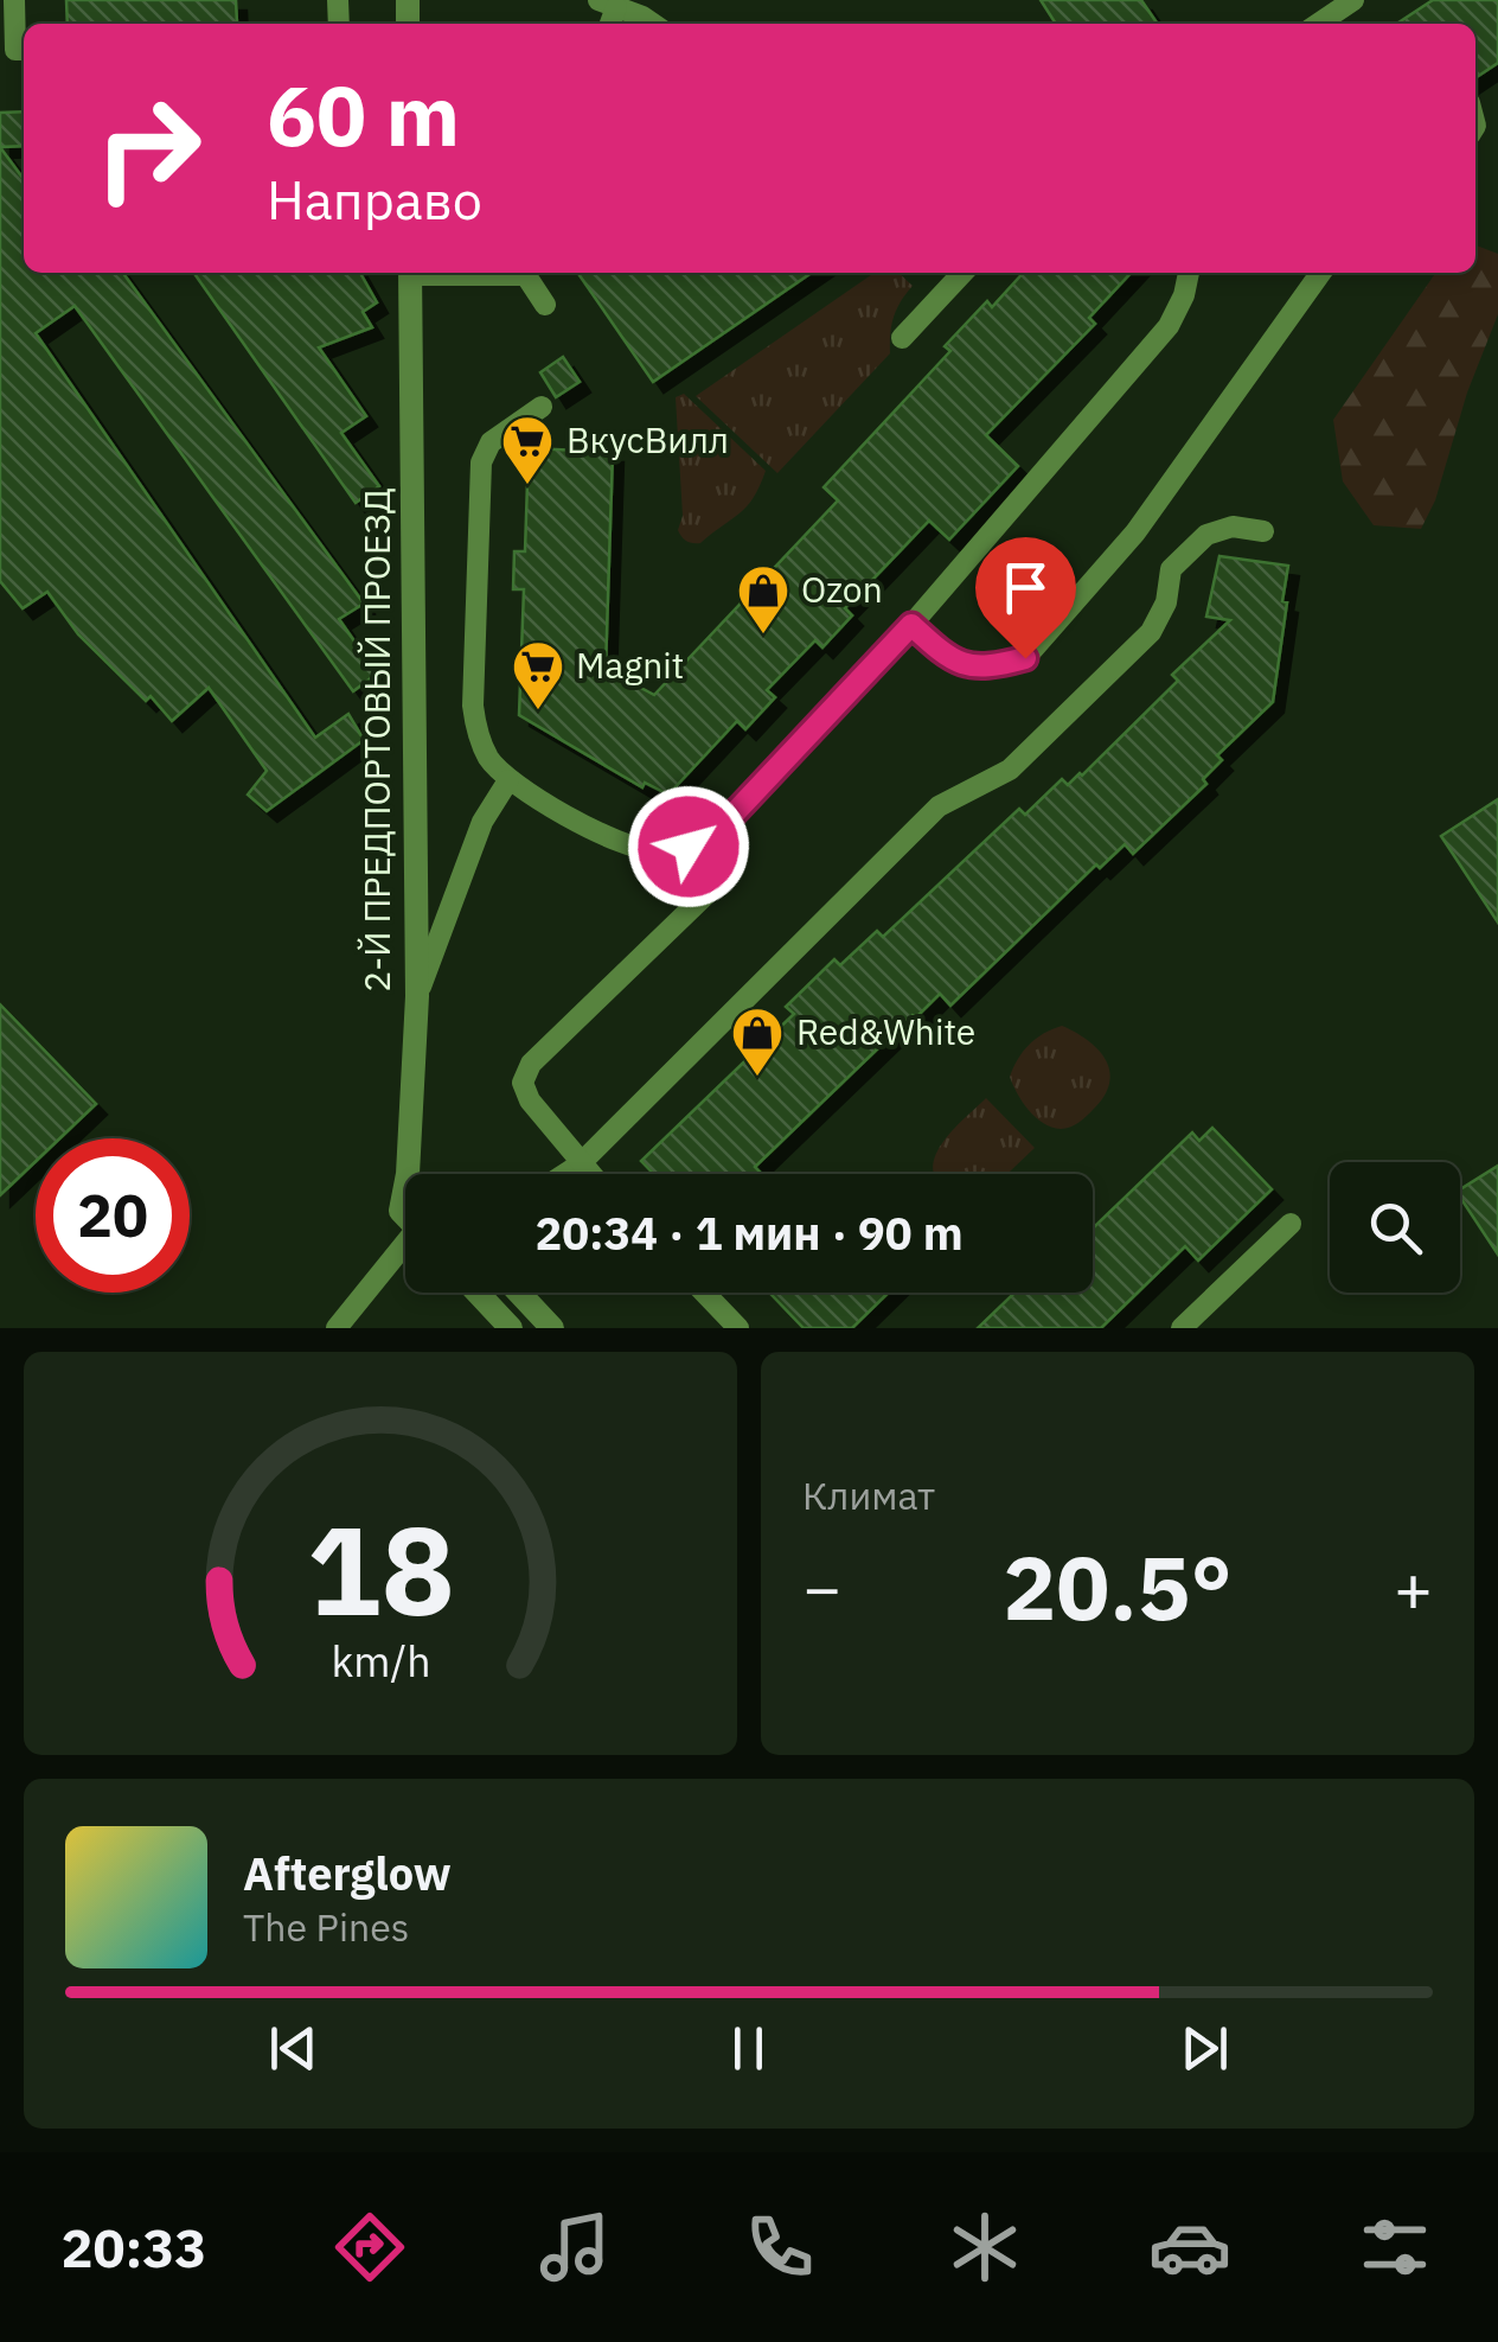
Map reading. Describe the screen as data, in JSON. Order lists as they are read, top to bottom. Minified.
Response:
{"streets":{"street":["2-Й ПРЕДПОРТОВЫЙ ПРОЕЗД"]},"places":{"supermarket":["ВкусВилл","Magnit"],"shop":["Ozon","Red&White"]},"page":{"turn":["60 m","Направо"],"limit":"20","trip":"20:34 · 1 мин · 90 m","tile":"Климат","heat":["−","20.5°","+"],"song":["Afterglow","The Pines"],"tabs":"20:33","gauge":["18","km/h"]}}
